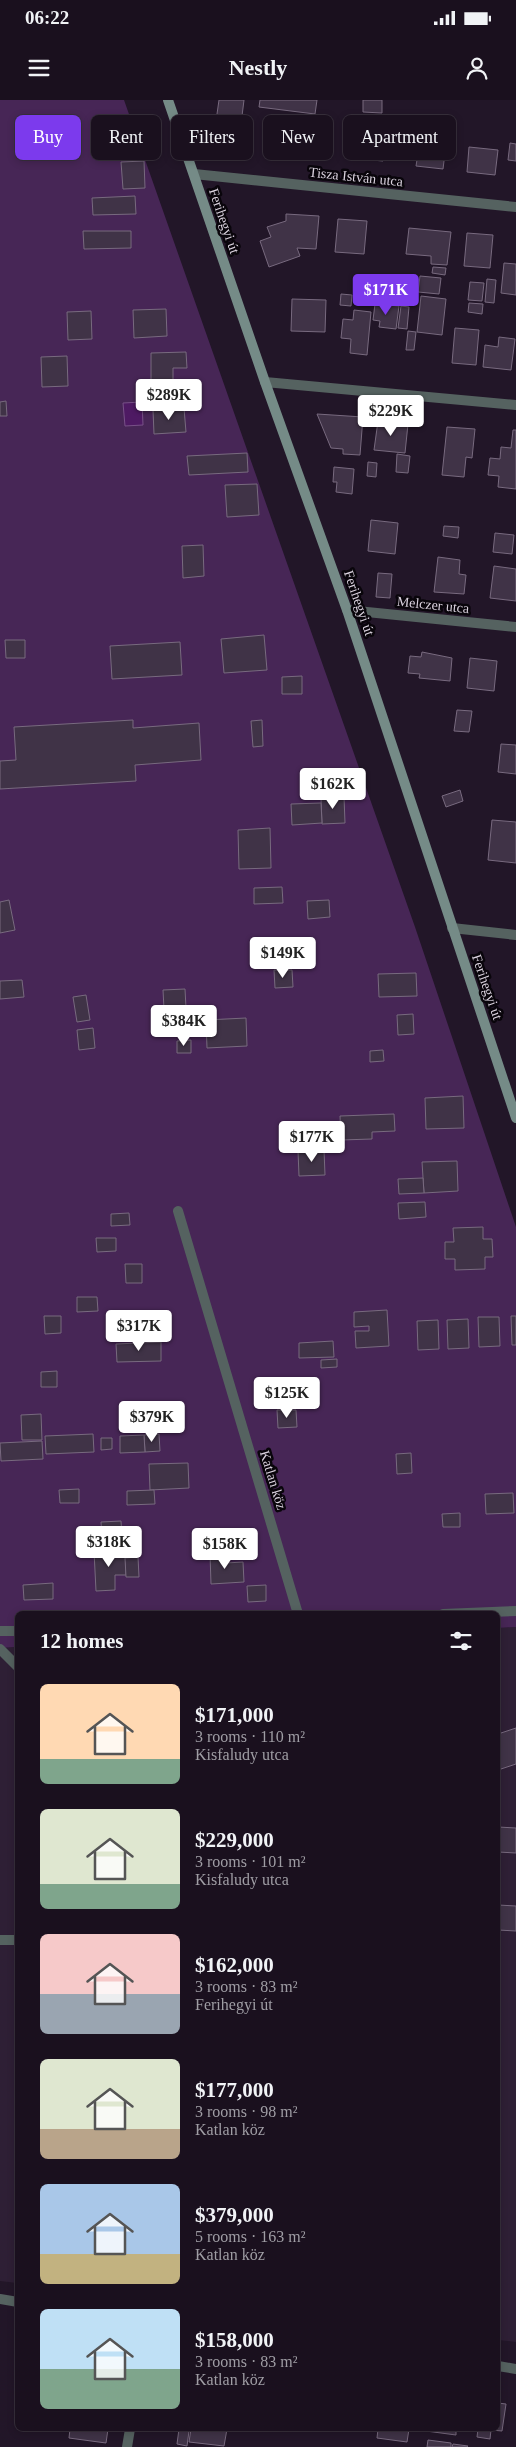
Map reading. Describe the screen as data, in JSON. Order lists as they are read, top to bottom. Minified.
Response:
{"streets":{"main road":["Ferihegyi út"],"street":["Tisza István utca","Melczer utca","Katlan köz"]},"crossings":[["Tisza István utca","Ferihegyi út"],["Ferihegyi út","Melczer utca"]],"page":{"status":"06:22","header":"Nestly","chip":["Buy","Rent","Filters","New","Apartment"],"price":["$171K","$289K","$229K","$162K","$149K","$384K","$177K","$317K","$125K","$379K","$318K","$158K"],"heading":"12 homes","list":[{"name":"$171,000","note":"3 rooms · 110 m² · Kisfaludy utca"},{"name":"$229,000","note":"3 rooms · 101 m² · Kisfaludy utca"},{"name":"$162,000","note":"3 rooms · 83 m² · Ferihegyi út"},{"name":"$177,000","note":"3 rooms · 98 m² · Katlan köz"},{"name":"$379,000","note":"5 rooms · 163 m² · Katlan köz"},{"name":"$158,000","note":"3 rooms · 83 m² · Katlan köz"}]}}
